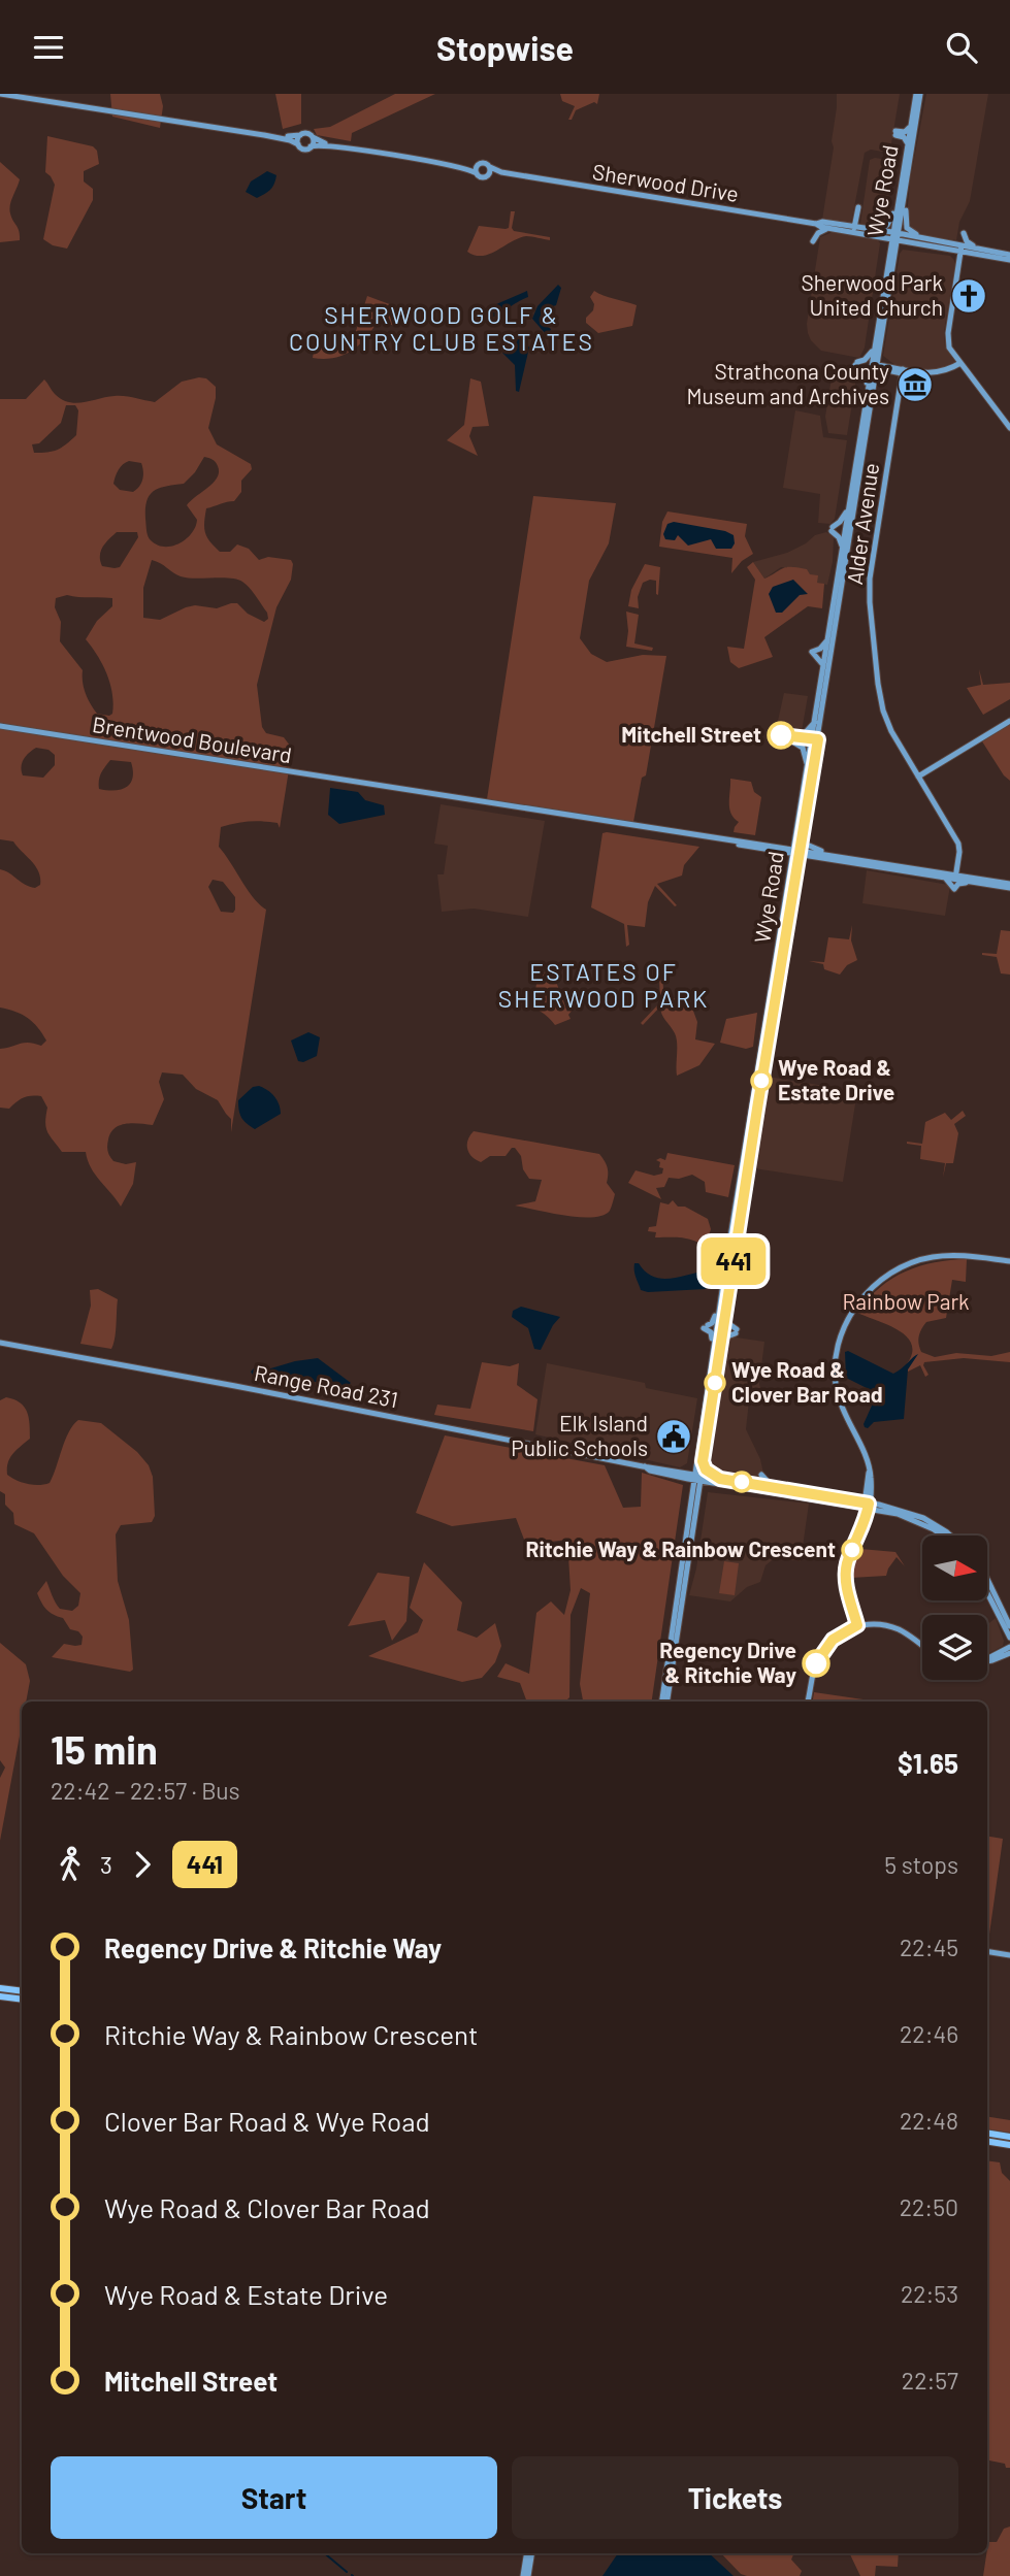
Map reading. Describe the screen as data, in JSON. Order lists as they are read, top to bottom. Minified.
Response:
{"streets":{"main road":["Sherwood Drive","Wye Road","Alder Avenue","Brentwood Boulevard","Range Road 231"]},"crossings":[["Sherwood Drive","Wye Road"],["Wye Road","Range Road 231"]],"districts":["SHERWOOD GOLF & COUNTRY CLUB ESTATES","ESTATES OF SHERWOOD PARK"],"parks":["Rainbow Park"],"places":{"church":["Sherwood Park United Church"],"museum":["Strathcona County Museum and Archives"],"other":["Mitchell Street","Wye Road & Estate Drive","Wye Road & Clover Bar Road","Ritchie Way & Rainbow Crescent","Regency Drive & Ritchie Way"],"public building":["Elk Island Public Schools"]},"lines":["bus line 441"],"north":"right","page":{"header":"Stopwise","on_map":"441","heading":["15 min","22:42 – 22:57 · Bus","$1.65"],"legs":["3","441","5 stops"],"list":[{"name":"Regency Drive & Ritchie Way","value":"22:45"},{"name":"Ritchie Way & Rainbow Crescent","value":"22:46"},{"name":"Clover Bar Road & Wye Road","value":"22:48"},{"name":"Wye Road & Clover Bar Road","value":"22:50"},{"name":"Wye Road & Estate Drive","value":"22:53"},{"name":"Mitchell Street","value":"22:57"}],"buttons":["Start","Tickets"]}}
